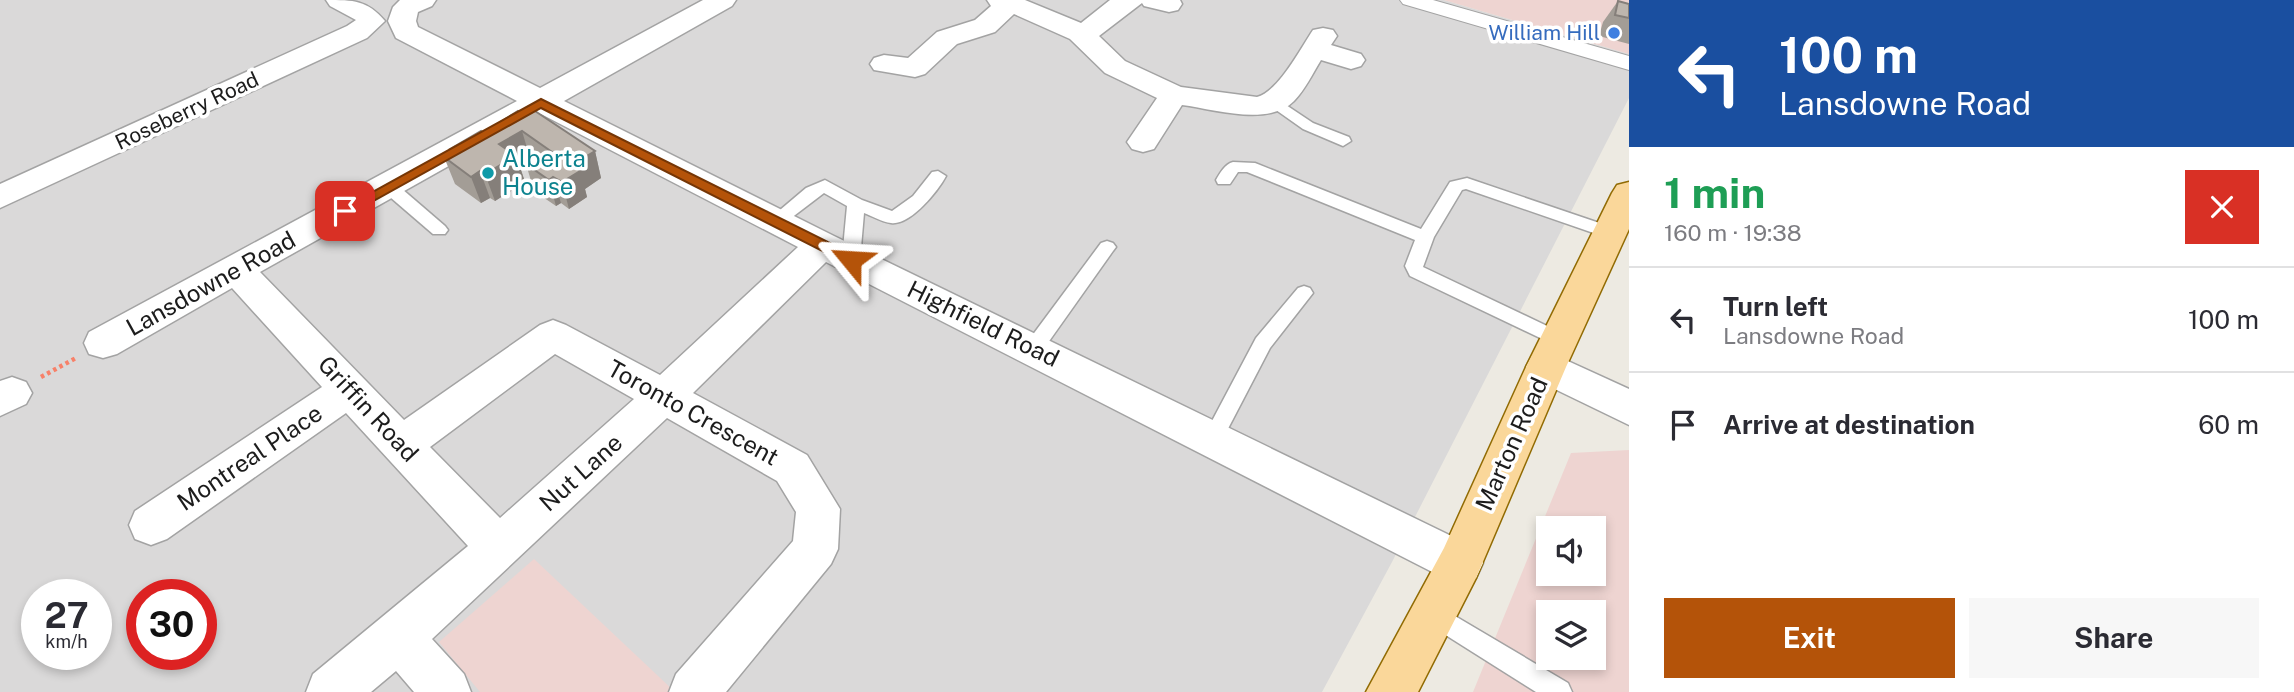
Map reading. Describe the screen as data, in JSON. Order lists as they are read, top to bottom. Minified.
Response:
{"streets":{"main road":["Marton Road"],"street":["Roseberry Road","Lansdowne Road","Highfield Road","Griffin Road","Toronto Crescent","Montreal Place","Nut Lane"]},"crossings":[["Roseberry Road","Highfield Road"],["Lansdowne Road","Highfield Road"],["Lansdowne Road","Griffin Road"],["Highfield Road","Marton Road"],["Highfield Road","Nut Lane"],["Griffin Road","Toronto Crescent"],["Griffin Road","Montreal Place"],["Griffin Road","Nut Lane"],["Toronto Crescent","Nut Lane"]],"places":["William Hill","Alberta House"],"page":{"turn":["100 m","Lansdowne Road"],"heading":["1 min","160 m · 19:38"],"list":[{"name":"Turn left","note":"Lansdowne Road","value":"100 m"},{"name":"Arrive at destination","value":"60 m"}],"speed":"27 km/h","limit":"30","buttons":["Exit","Share"]}}
